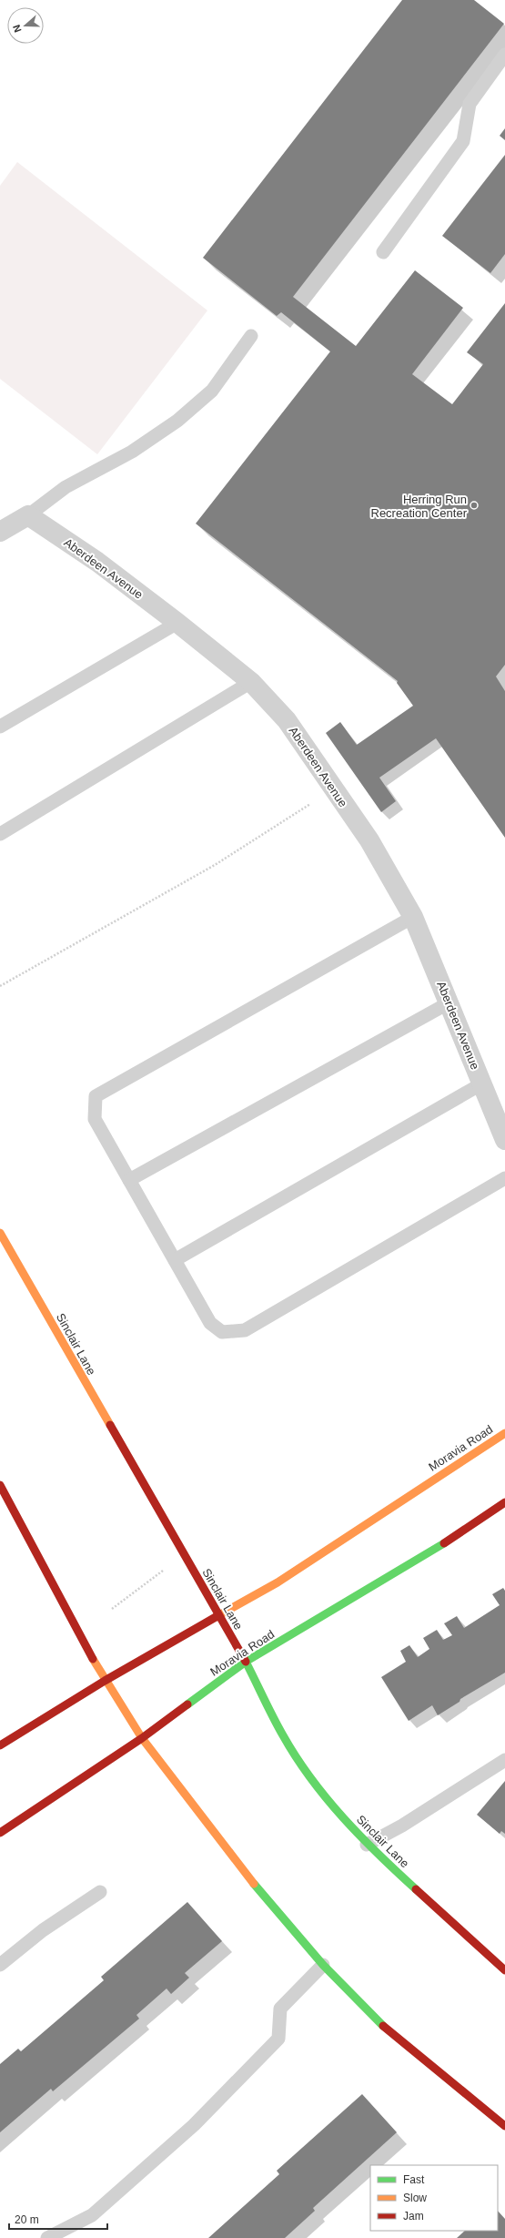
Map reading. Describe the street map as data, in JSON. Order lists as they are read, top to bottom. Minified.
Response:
{"streets":{"main road":["Sinclair Lane","Moravia Road"],"street":["Aberdeen Avenue"]},"crossings":[["Sinclair Lane","Moravia Road"]],"places":["Herring Run Recreation Center"],"legend":["Fast","Slow","Jam"],"scale_bar":"20 m","north":"left"}
